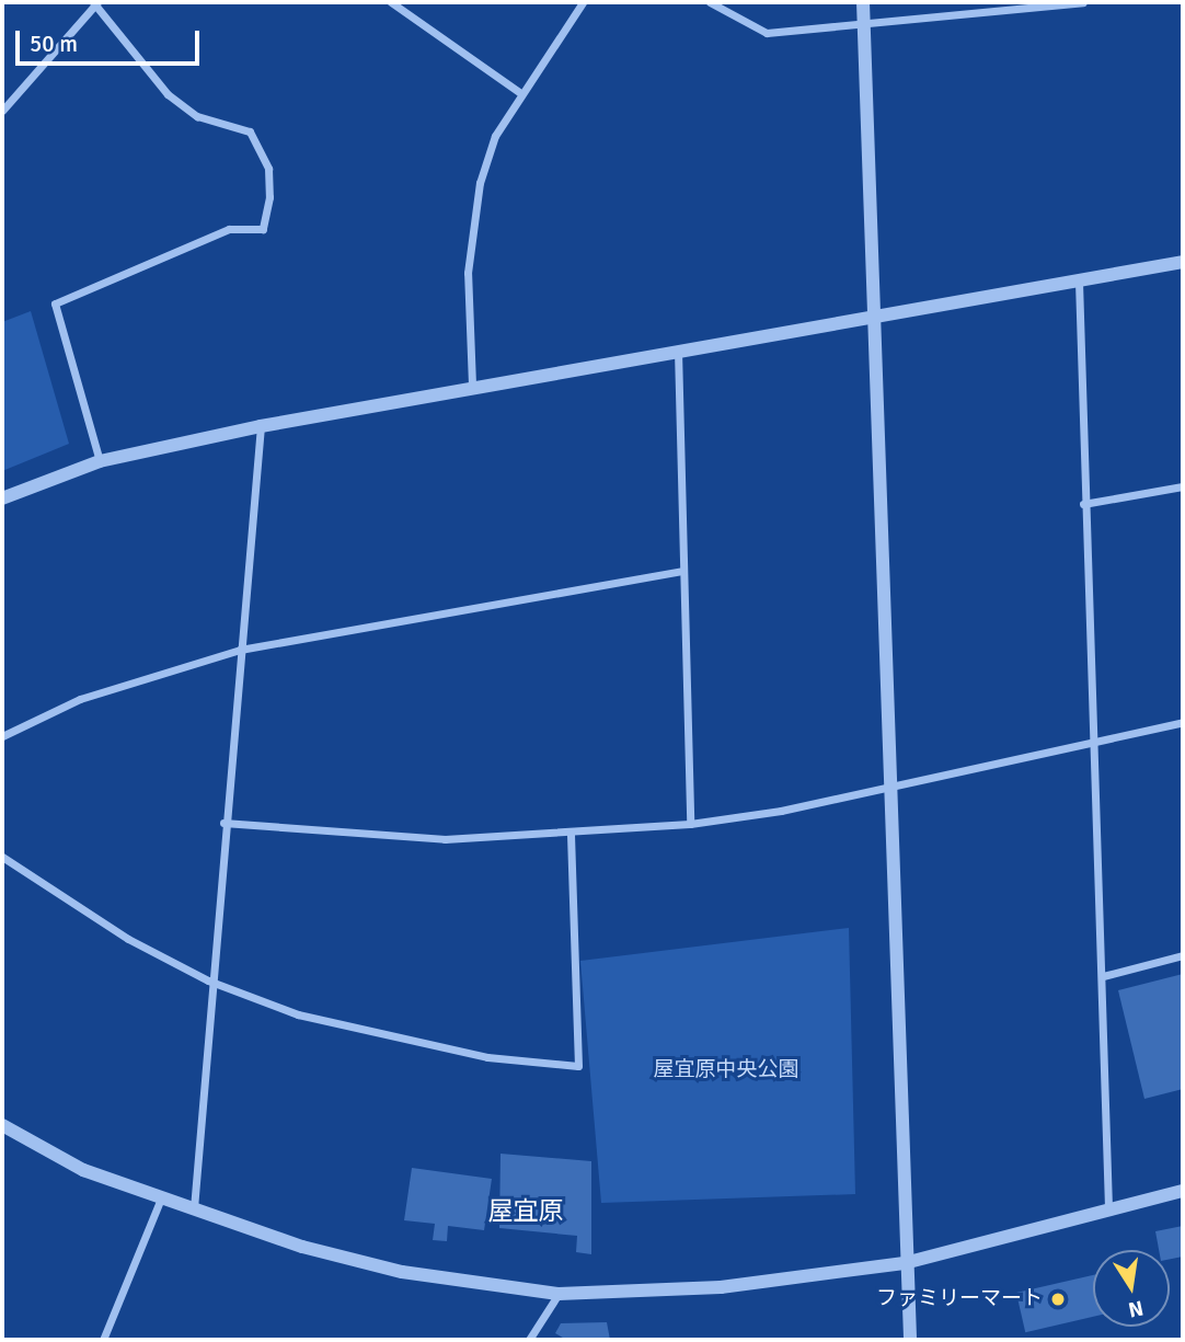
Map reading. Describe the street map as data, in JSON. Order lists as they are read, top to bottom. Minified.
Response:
{"districts":["屋宜原"],"parks":["屋宜原中央公園"],"places":["ファミリーマート"],"scale_bar":"50 m","north":"bottom"}
